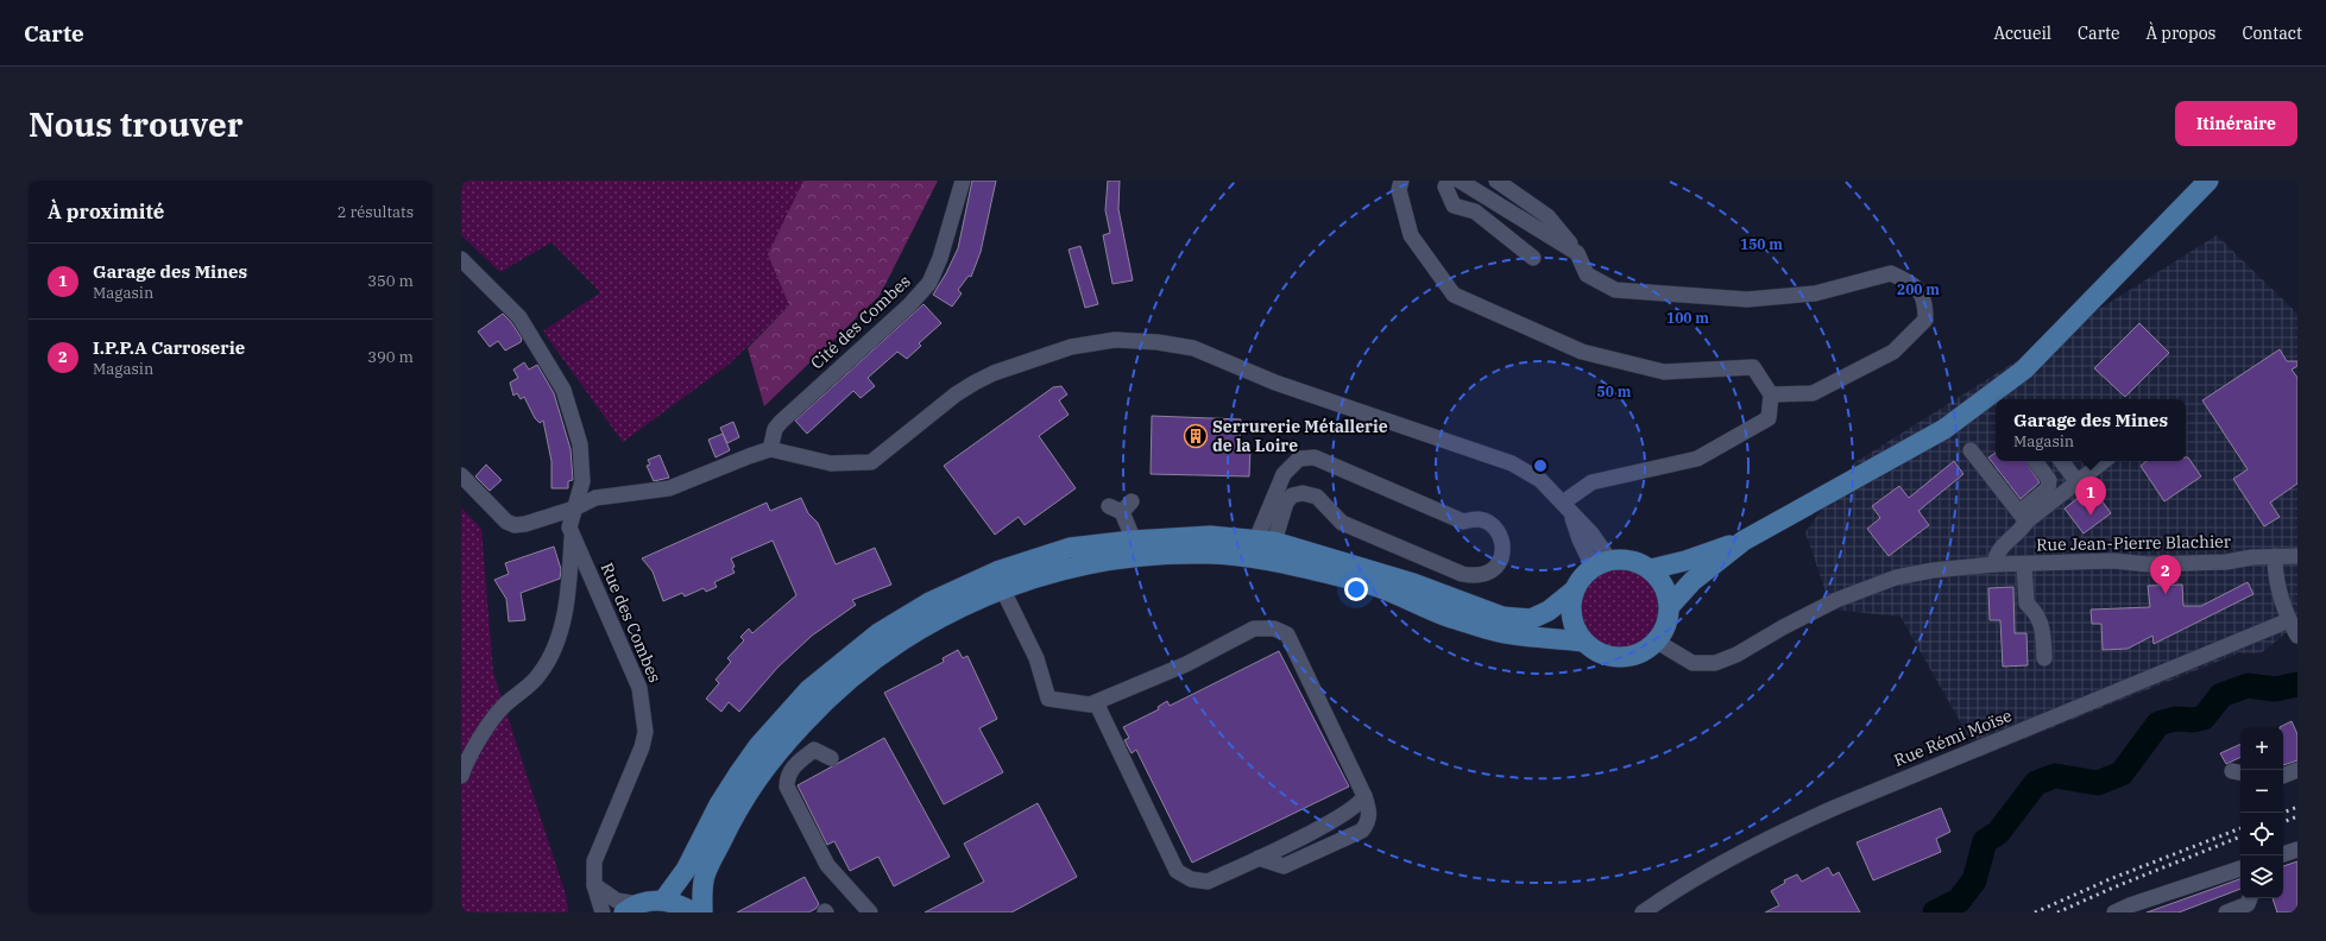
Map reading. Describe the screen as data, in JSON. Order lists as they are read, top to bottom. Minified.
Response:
{"streets":{"street":["Cité des Combes","Rue Jean-Pierre Blachier","Rue des Combes","Rue Rémi Moïse"]},"places":{"building":["Serrurerie Métallerie de la Loire"]},"page":{"header":"Carte","nav":["Accueil","Carte","À propos","Contact"],"buttons":"Itinéraire","title":"Nous trouver","heading":["À proximité","2 résultats"],"list":[{"mark":"1","name":"Garage des Mines","note":"Magasin","value":"350 m"},{"mark":"2","name":"I.P.P.A Carroserie","note":"Magasin","value":"390 m"}],"popup":["Garage des Mines","Magasin"],"pins":["1","2"],"map_buttons":["+","−"]},"rings":["150 m","200 m","100 m","50 m"]}
